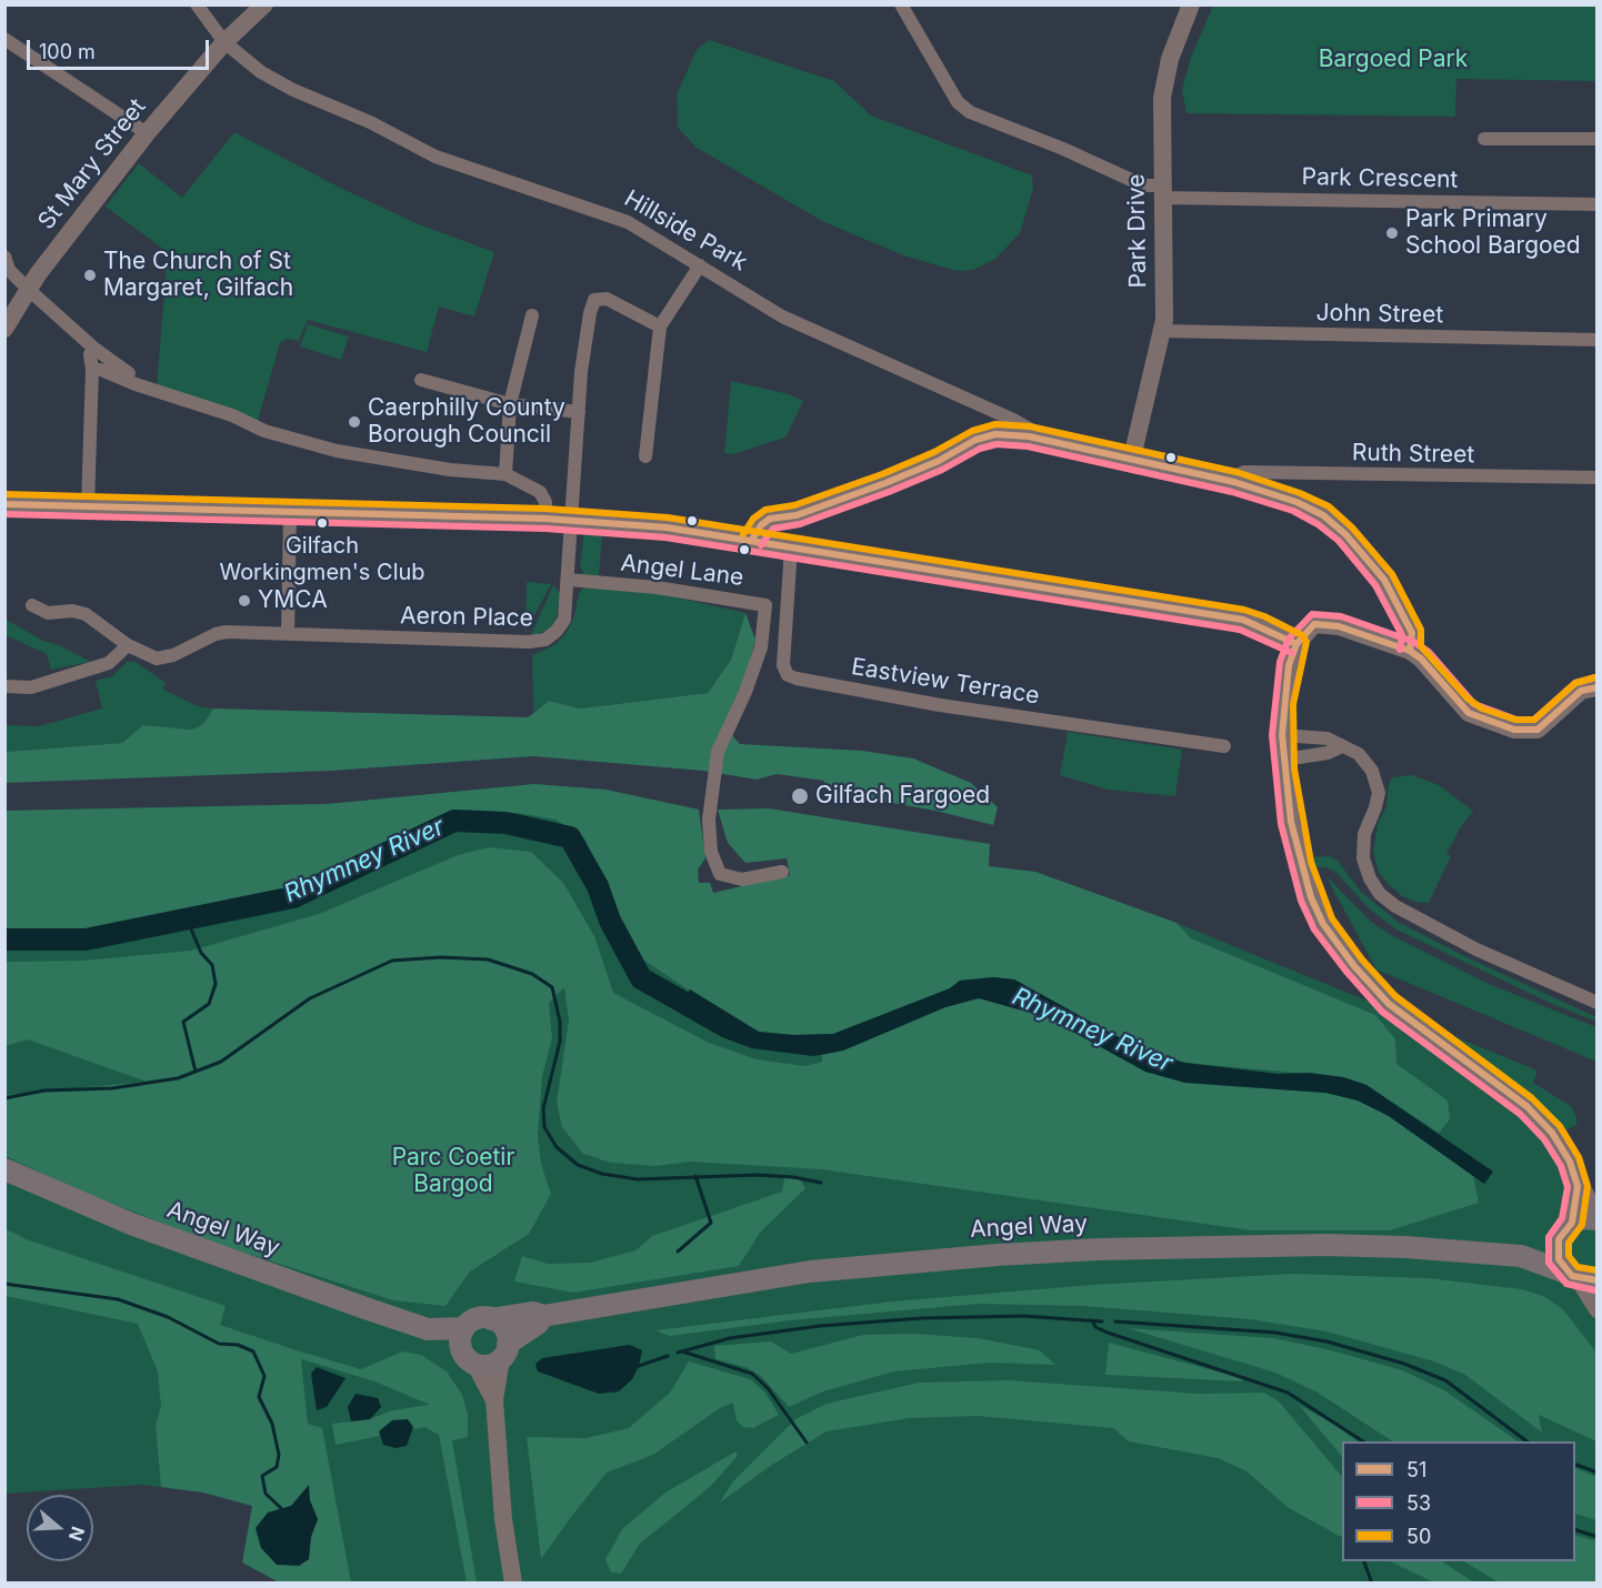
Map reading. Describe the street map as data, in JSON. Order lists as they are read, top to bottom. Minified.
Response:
{"streets":{"main road":["Angel Way"],"street":["St Mary Street","Park Crescent","Hillside Park","Park Drive","John Street","Ruth Street","Angel Lane","Aeron Place","Eastview Terrace"]},"crossings":[["St Mary Street","Hillside Park"],["Park Crescent","Park Drive"],["Park Drive","John Street"],["Angel Lane","Aeron Place"]],"water":["Rhymney River"],"parks":["Bargoed Park","Parc Coetir Bargod"],"places":["Park Primary School Bargoed","The Church of St Margaret, Gilfach","Caerphilly County Borough Council","Gilfach Workingmen's Club","YMCA","Gilfach Fargoed"],"lines":["transit line 50","transit line 51","transit line 53"],"legend":["51","53","50"],"scale_bar":"100 m","north":"right"}
